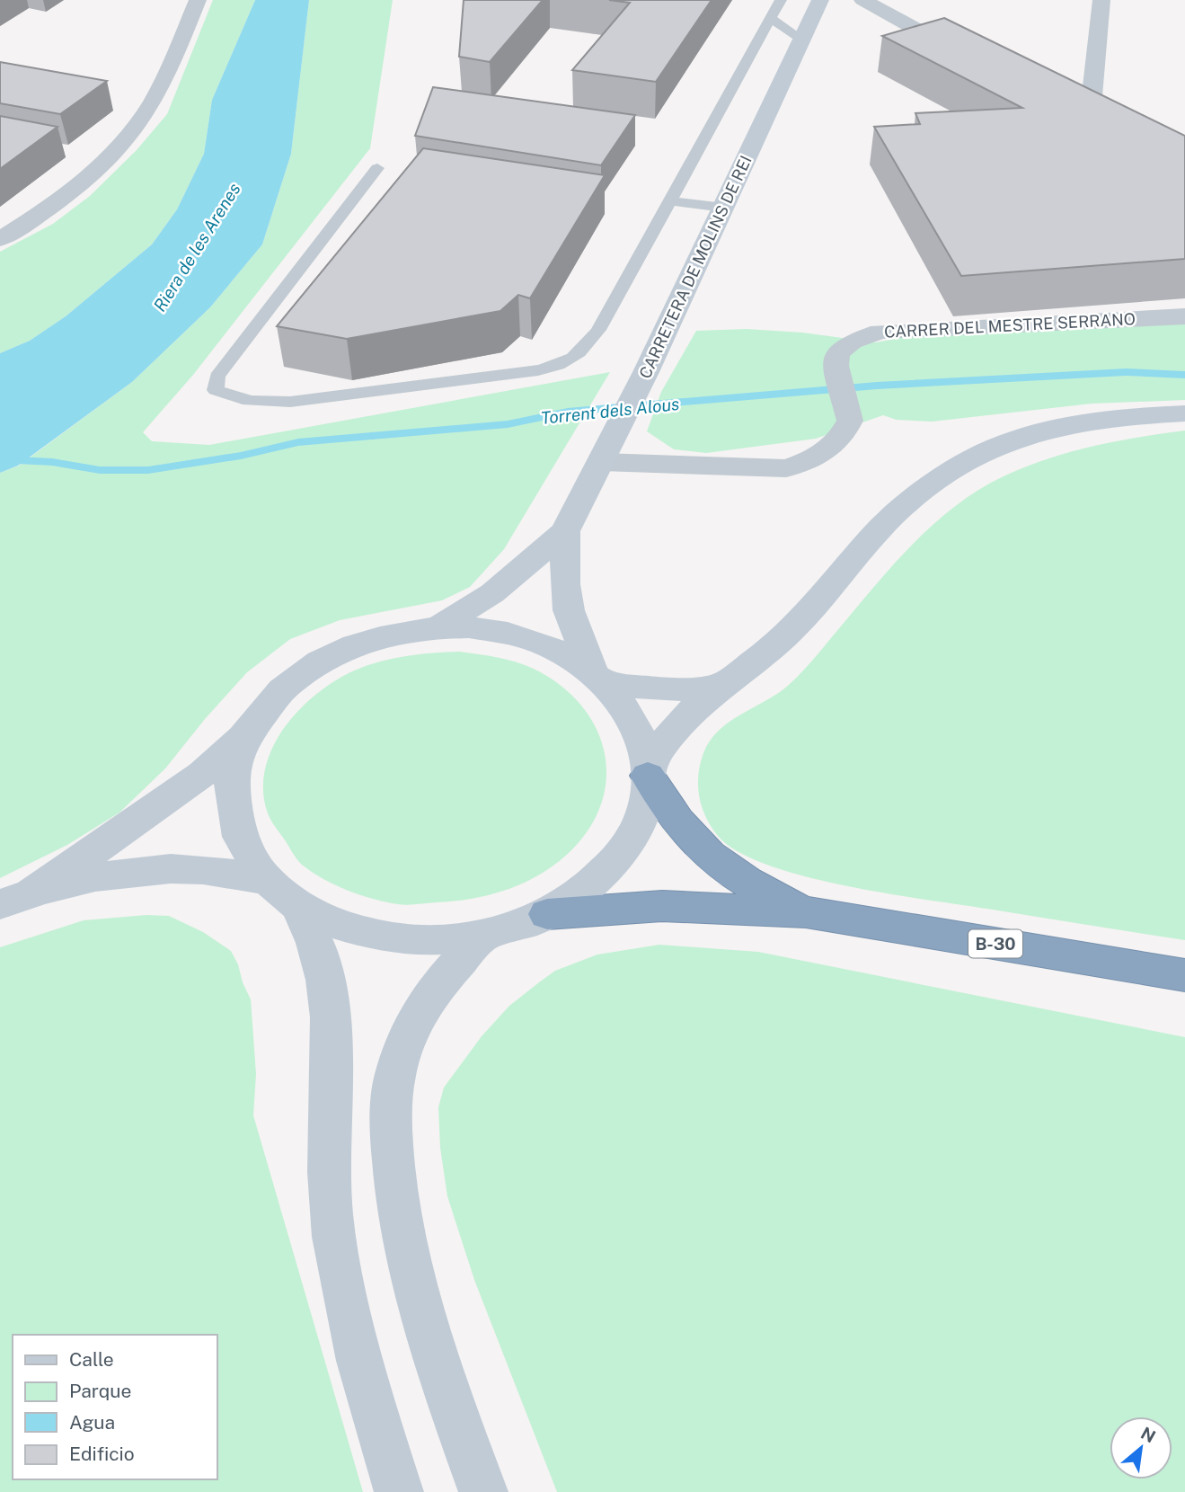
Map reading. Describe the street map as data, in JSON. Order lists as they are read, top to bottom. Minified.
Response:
{"streets":{"highway":["B-30"],"main road":["CARRETERA DE MOLINS DE REI"],"street":["CARRER DEL MESTRE SERRANO"]},"crossings":[["CARRETERA DE MOLINS DE REI","CARRER DEL MESTRE SERRANO"]],"water":["Riera de les Arenes","Torrent dels Alous"],"legend":["Calle","Parque","Agua","Edificio"],"north":"top right"}
